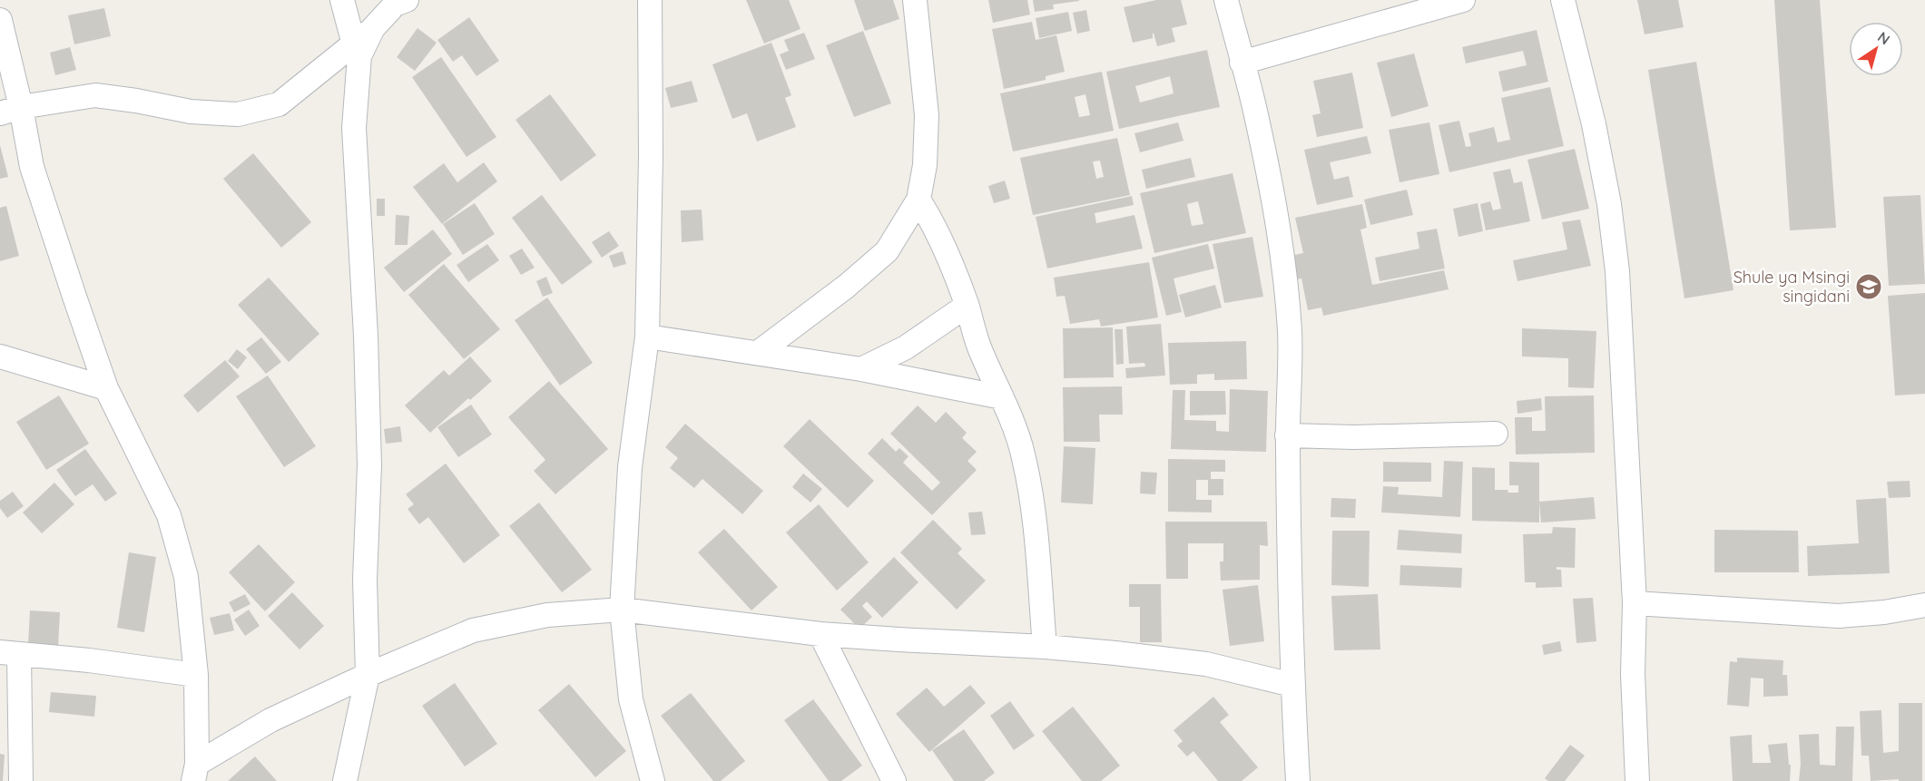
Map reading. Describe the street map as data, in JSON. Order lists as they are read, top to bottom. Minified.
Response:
{"places":{"school or university":["Shule ya Msingi singidani"]},"north":"top right"}
